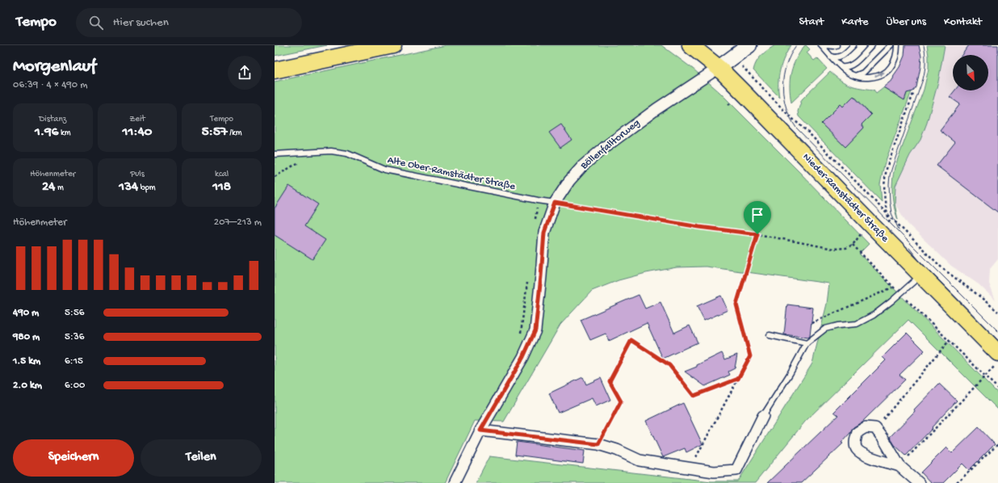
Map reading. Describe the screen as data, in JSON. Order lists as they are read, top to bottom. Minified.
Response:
{"streets":{"main road":["Nieder-Ramstädter Straße"],"street":["Böllenfalltorweg"],"lane":["Alte Ober-Ramstädter Straße"]},"crossings":[["Böllenfalltorweg","Alte Ober-Ramstädter Straße"],["Böllenfalltorweg","Nieder-Ramstädter Straße"]],"north":"bottom right","page":{"header":"Tempo","search":"Hier suchen","nav":["Start","Karte","Über uns","Kontakt"],"heading":["Morgenlauf","06:39 · 4 × 490 m"],"stats":[["Distanz","1.96 km"],["Zeit","11:40"],["Tempo","5:57 /km"],["Höhenmeter","24 m"],["Puls","134 bpm"],["kcal","118"]],"chart":["Höhenmeter","207–213 m"],"list":[{"name":"490 m","note":"5:56"},{"name":"980 m","note":"5:36"},{"name":"1.5 km","note":"6:15"},{"name":"2.0 km","note":"6:00"}],"buttons":["Speichern","Teilen"]}}
